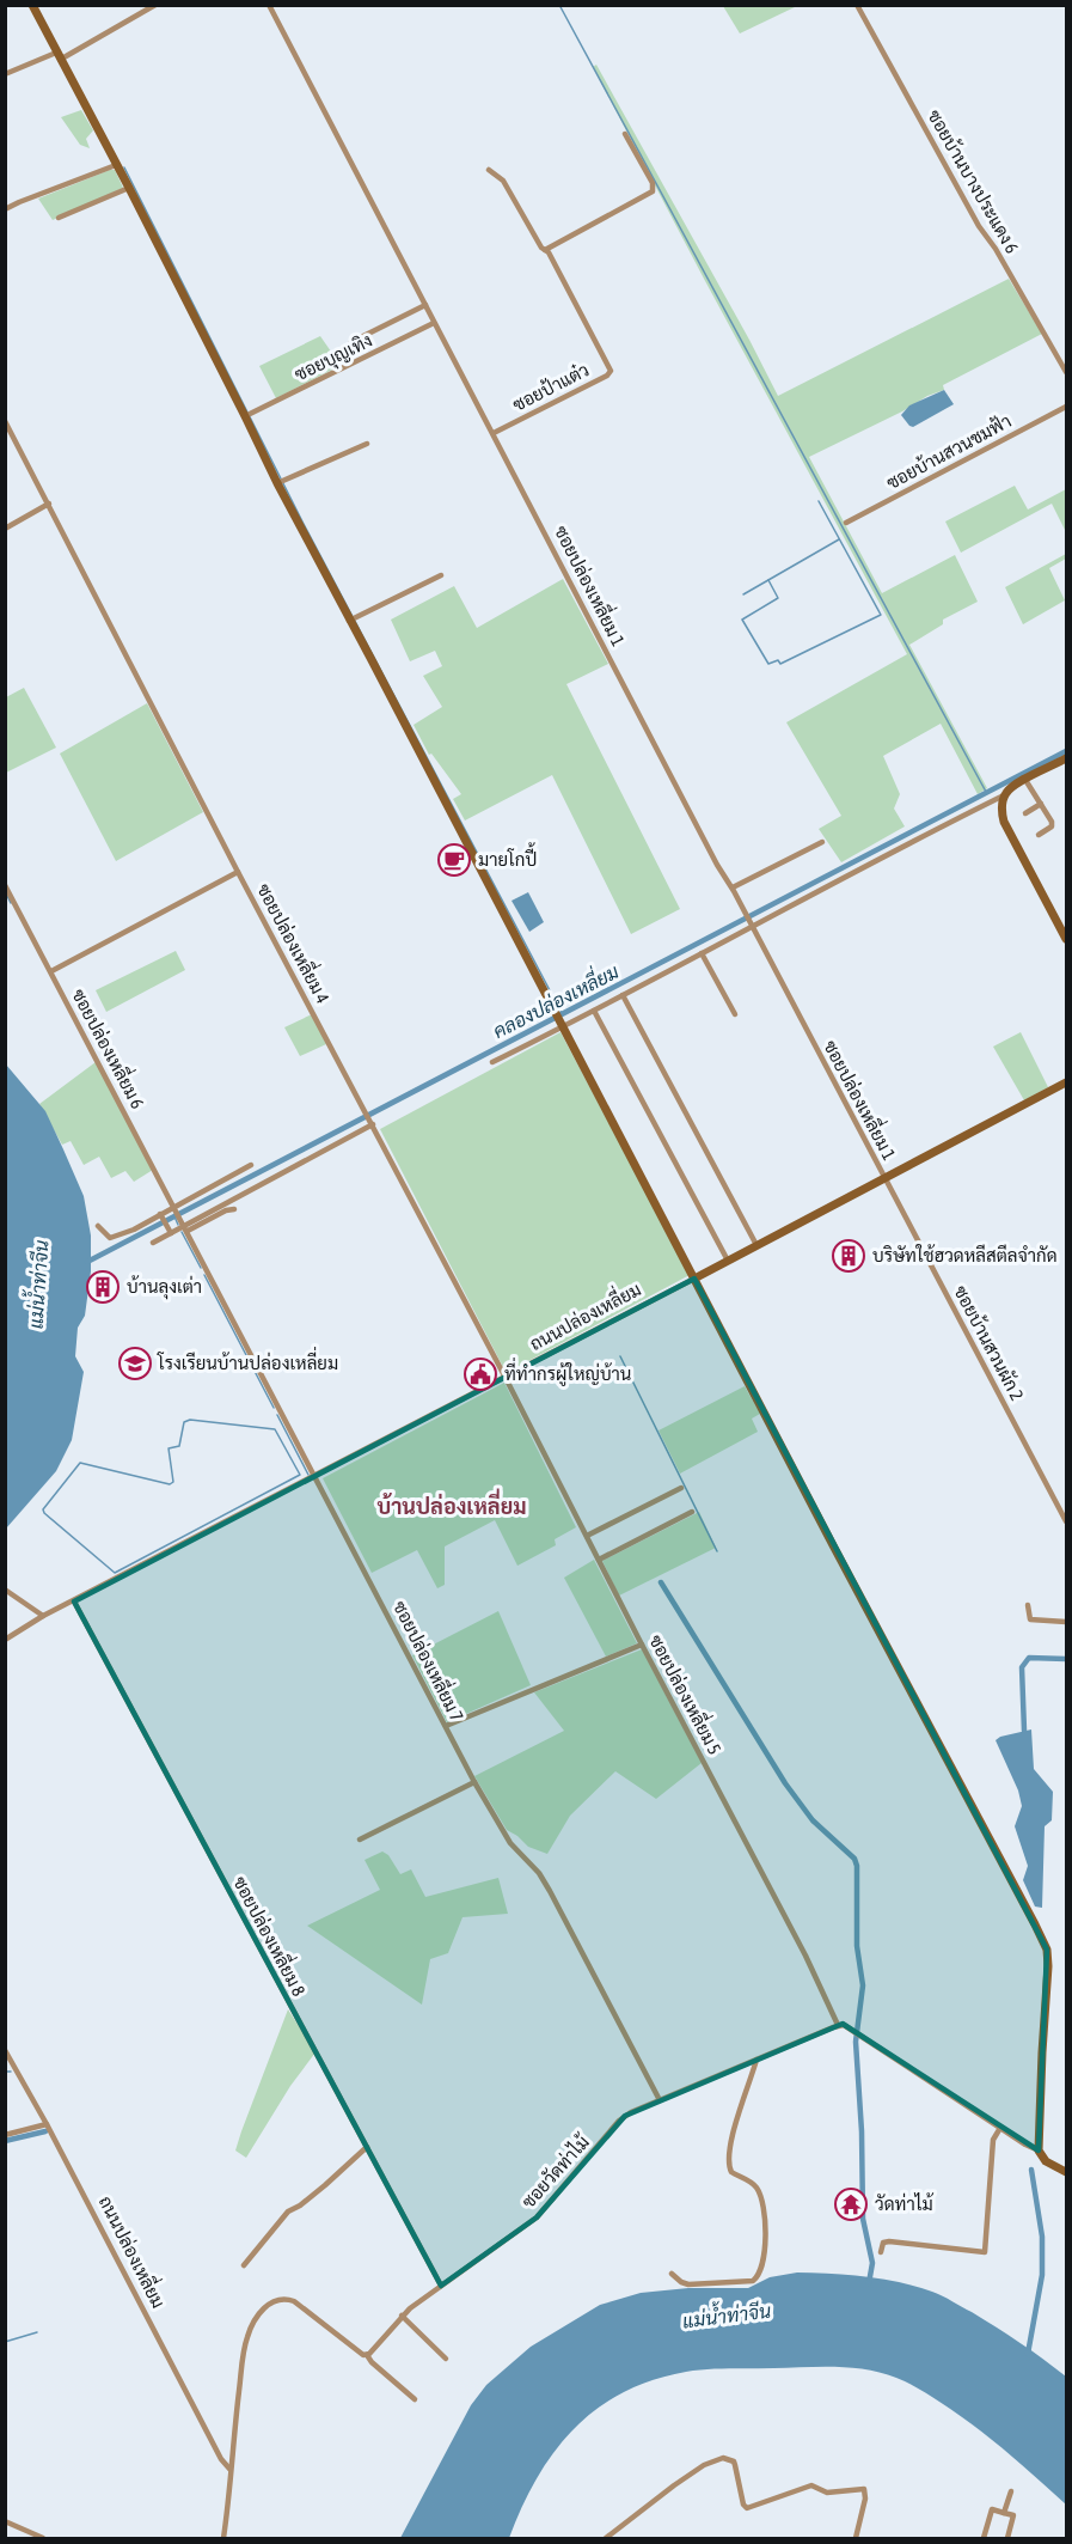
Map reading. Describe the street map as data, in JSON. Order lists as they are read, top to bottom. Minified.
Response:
{"streets":{"street":["ซอยบ้านบางประแดง 6","ซอยบุญเทิง","ซอยป้าแต๋ว","ซอยบ้านสวนชมฟ้า","ซอยปล่องเหลี่ยม 1","ซอยปล่องเหลี่ยม 4","ซอยปล่องเหลี่ยม 6","ถนนปล่องเหลี่ยม","ซอยบ้านสวนผัก 2","ซอยปล่องเหลี่ยม 7","ซอยปล่องเหลี่ยม 5","ซอยปล่องเหลี่ยม 8","ซอยวัดท่าไม้"]},"crossings":[["ซอยบุญเทิง","ซอยปล่องเหลี่ยม 1"],["ซอยป้าแต๋ว","ซอยปล่องเหลี่ยม 1"],["ซอยปล่องเหลี่ยม 1","ถนนปล่องเหลี่ยม"],["ซอยปล่องเหลี่ยม 1","ซอยบ้านสวนผัก 2"],["ซอยปล่องเหลี่ยม 4","ถนนปล่องเหลี่ยม"],["ซอยปล่องเหลี่ยม 4","ซอยปล่องเหลี่ยม 5"],["ซอยปล่องเหลี่ยม 6","ซอยปล่องเหลี่ยม 7"],["ถนนปล่องเหลี่ยม","ซอยบ้านสวนผัก 2"],["ถนนปล่องเหลี่ยม","ซอยปล่องเหลี่ยม 7"],["ถนนปล่องเหลี่ยม","ซอยปล่องเหลี่ยม 5"],["ถนนปล่องเหลี่ยม","ซอยปล่องเหลี่ยม 8"],["ซอยปล่องเหลี่ยม 7","ซอยวัดท่าไม้"],["ซอยปล่องเหลี่ยม 5","ซอยวัดท่าไม้"],["ซอยปล่องเหลี่ยม 8","ซอยวัดท่าไม้"]],"districts":["บ้านปล่องเหลี่ยม"],"water":["คลองปล่องเหลี่ยม","แม่น้ำท่าจีน"],"places":{"cafe":["มายโกปี้"],"building":["บริษัทใช้ฮวดหลีสตีลจำกัด","บ้านลุงเต่า"],"school or university":["โรงเรียนบ้านปล่องเหลี่ยม"],"public building":["ที่ทำกรผู้ใหญ่บ้าน"],"temple":["วัดท่าไม้"]}}
